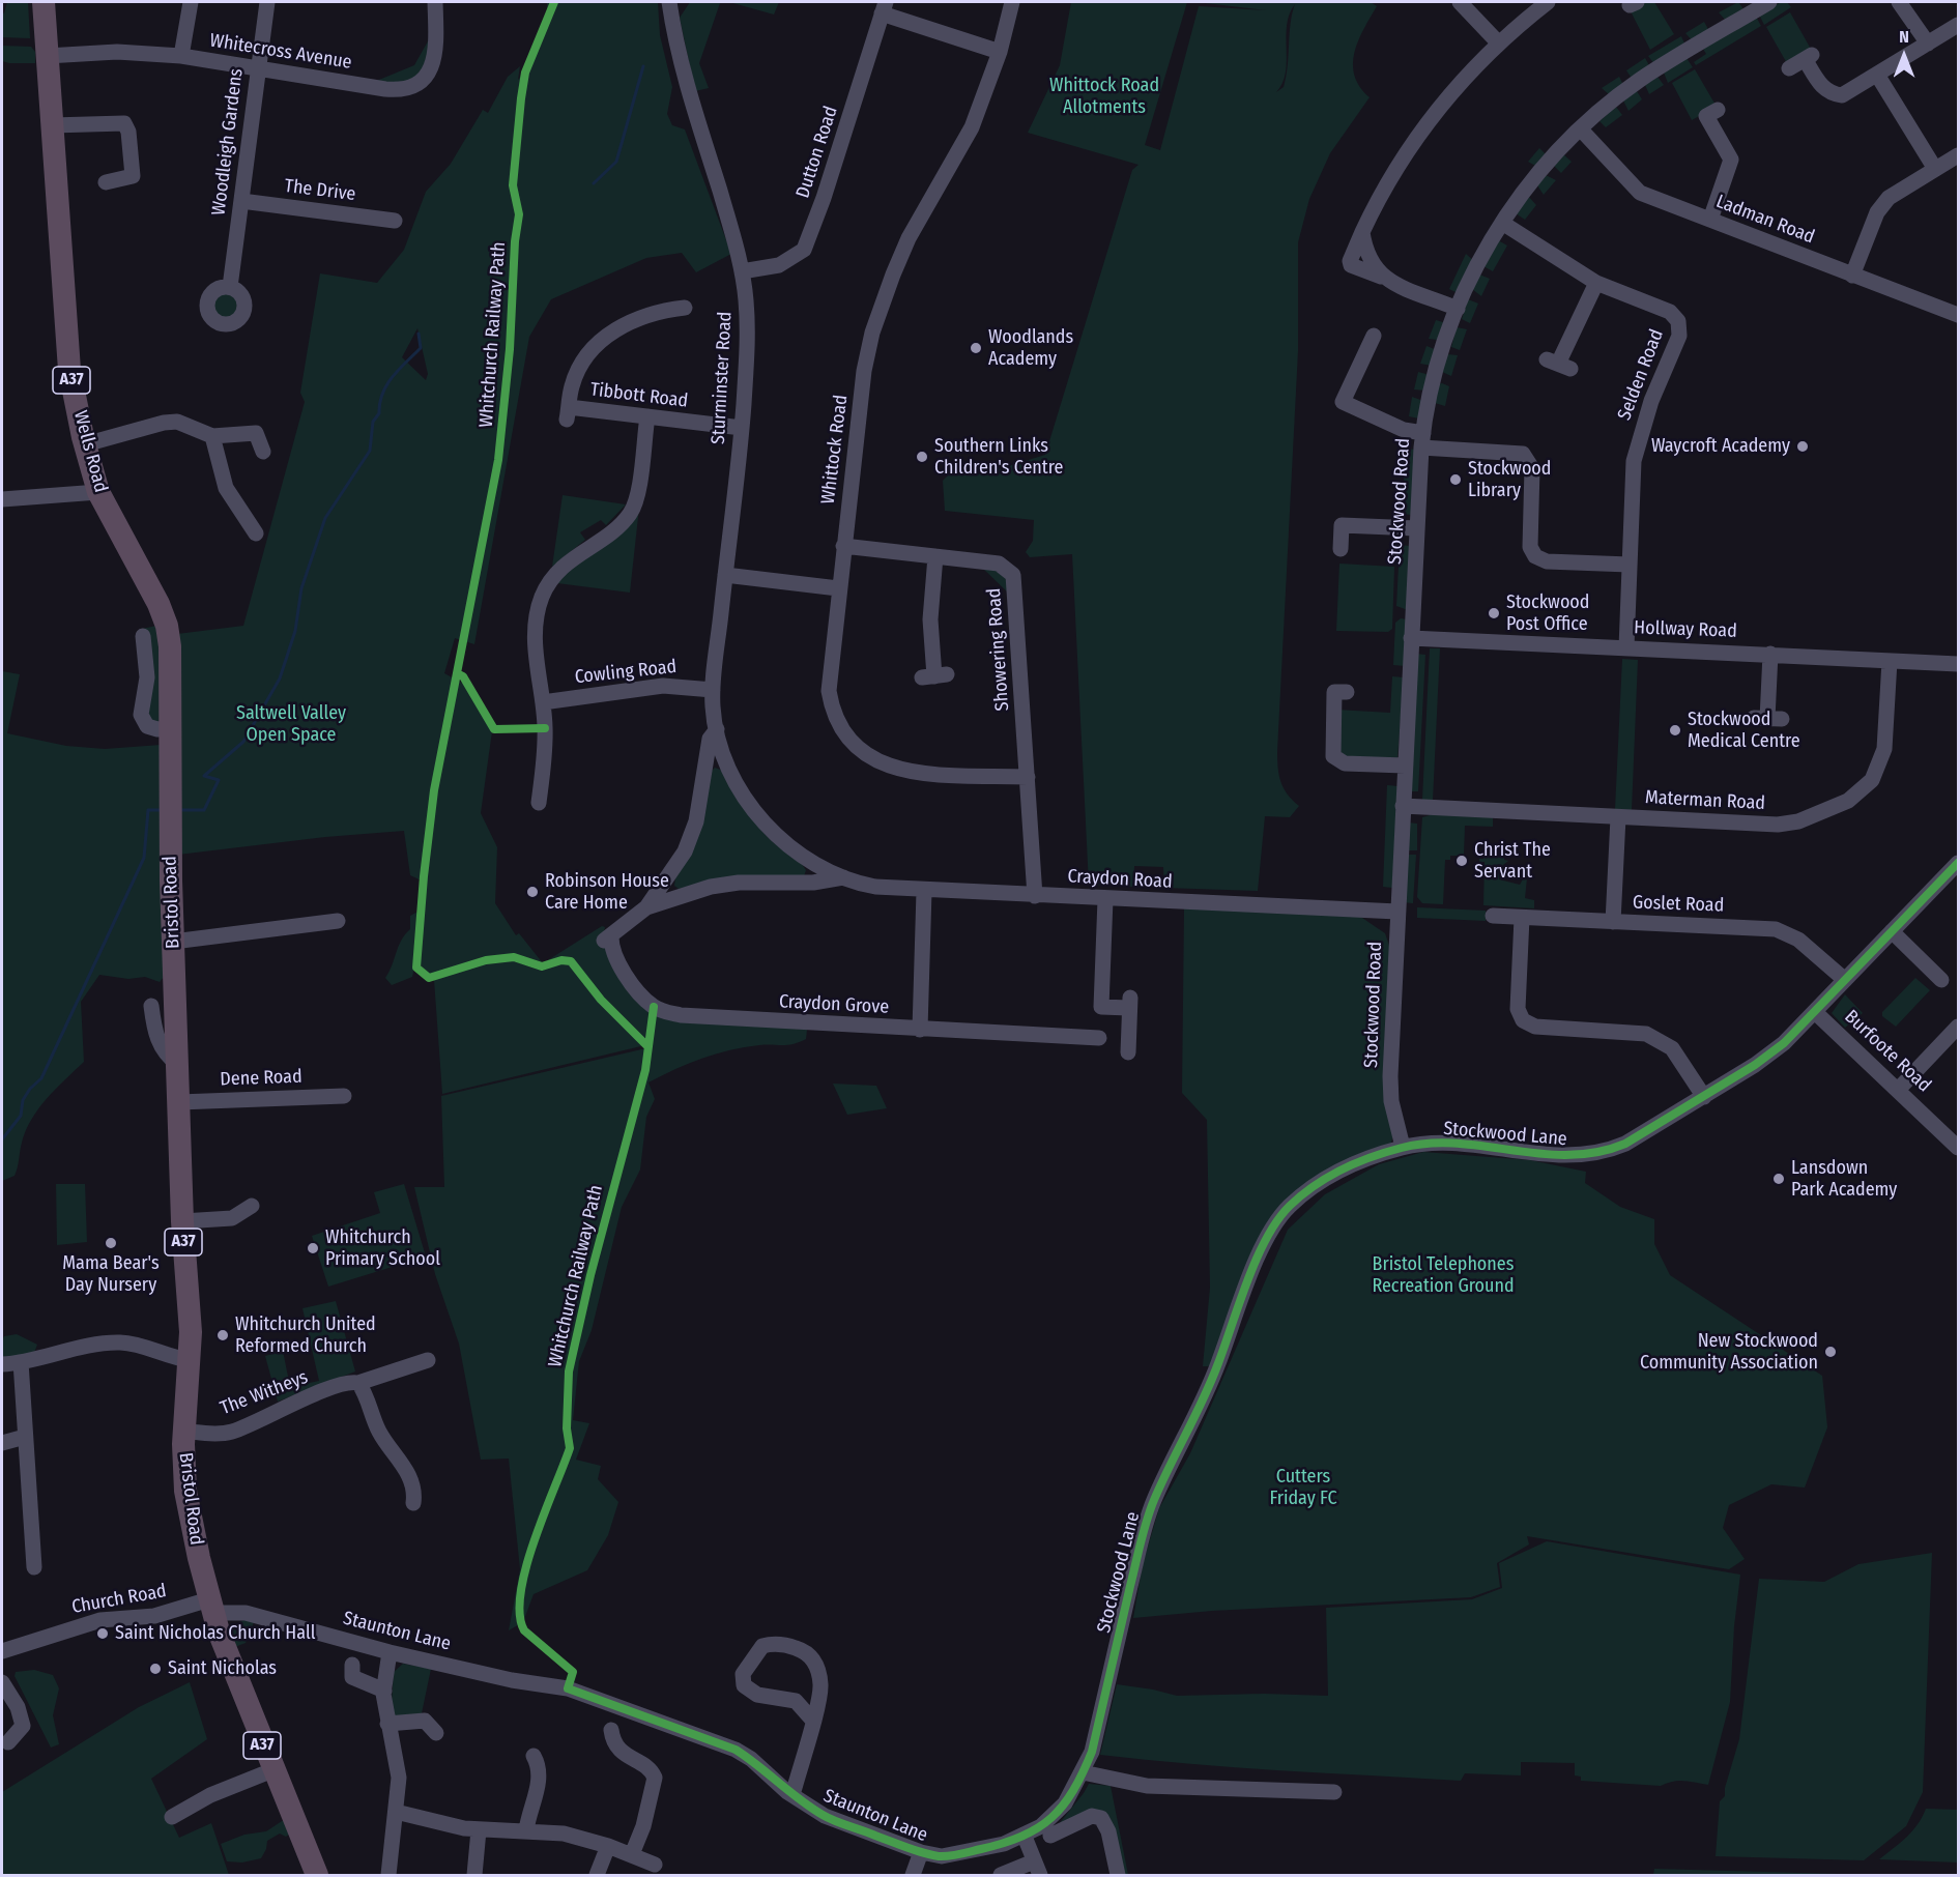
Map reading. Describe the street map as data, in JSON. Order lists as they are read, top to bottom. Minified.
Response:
{"streets":{"highway":["A37","Wells Road","Bristol Road"],"street":["Whitecross Avenue","Woodleigh Gardens","Dutton Road","The Drive","Ladman Road","Selden Road","Sturminster Road","Tibbott Road","Whittock Road","Stockwood Road","Hollway Road","Showering Road","Cowling Road","Materman Road","Craydon Road","Goslet Road","Craydon Grove","Burfoote Road","Dene Road","Stockwood Lane","The Witheys","Church Road","Staunton Lane"],"cycle path":["Whitchurch Railway Path"]},"crossings":[["Whitecross Avenue","Woodleigh Gardens"],["Whitecross Avenue","Wells Road"],["Woodleigh Gardens","The Drive"],["Dutton Road","Sturminster Road"],["Ladman Road","Stockwood Road"],["Selden Road","Stockwood Road"],["Selden Road","Hollway Road"],["Sturminster Road","Tibbott Road"],["Sturminster Road","Cowling Road"],["Sturminster Road","Craydon Road"],["Whittock Road","Showering Road"],["Wells Road","Bristol Road"],["Stockwood Road","Hollway Road"],["Stockwood Road","Materman Road"],["Stockwood Road","Craydon Road"],["Stockwood Road","Stockwood Lane"],["Hollway Road","Materman Road"],["Showering Road","Craydon Road"],["Craydon Road","Craydon Grove"],["Bristol Road","Dene Road"],["Bristol Road","The Witheys"],["Bristol Road","Church Road"],["Bristol Road","Staunton Lane"],["Goslet Road","Stockwood Lane"],["Burfoote Road","Stockwood Lane"],["Stockwood Lane","Staunton Lane"],["Church Road","Staunton Lane"]],"parks":["Whittock Road Allotments","Saltwell Valley Open Space","Bristol Telephones Recreation Ground","Cutters Friday FC"],"places":["Woodlands Academy","Waycroft Academy","Southern Links Children's Centre","Stockwood Library","Stockwood Post Office","Stockwood Medical Centre","Christ The Servant","Robinson House Care Home","Lansdown Park Academy","Mama Bear's Day Nursery","Whitchurch Primary School","Whitchurch United Reformed Church","New Stockwood Community Association","Saint Nicholas Church Hall","Saint Nicholas"],"north":"top"}
